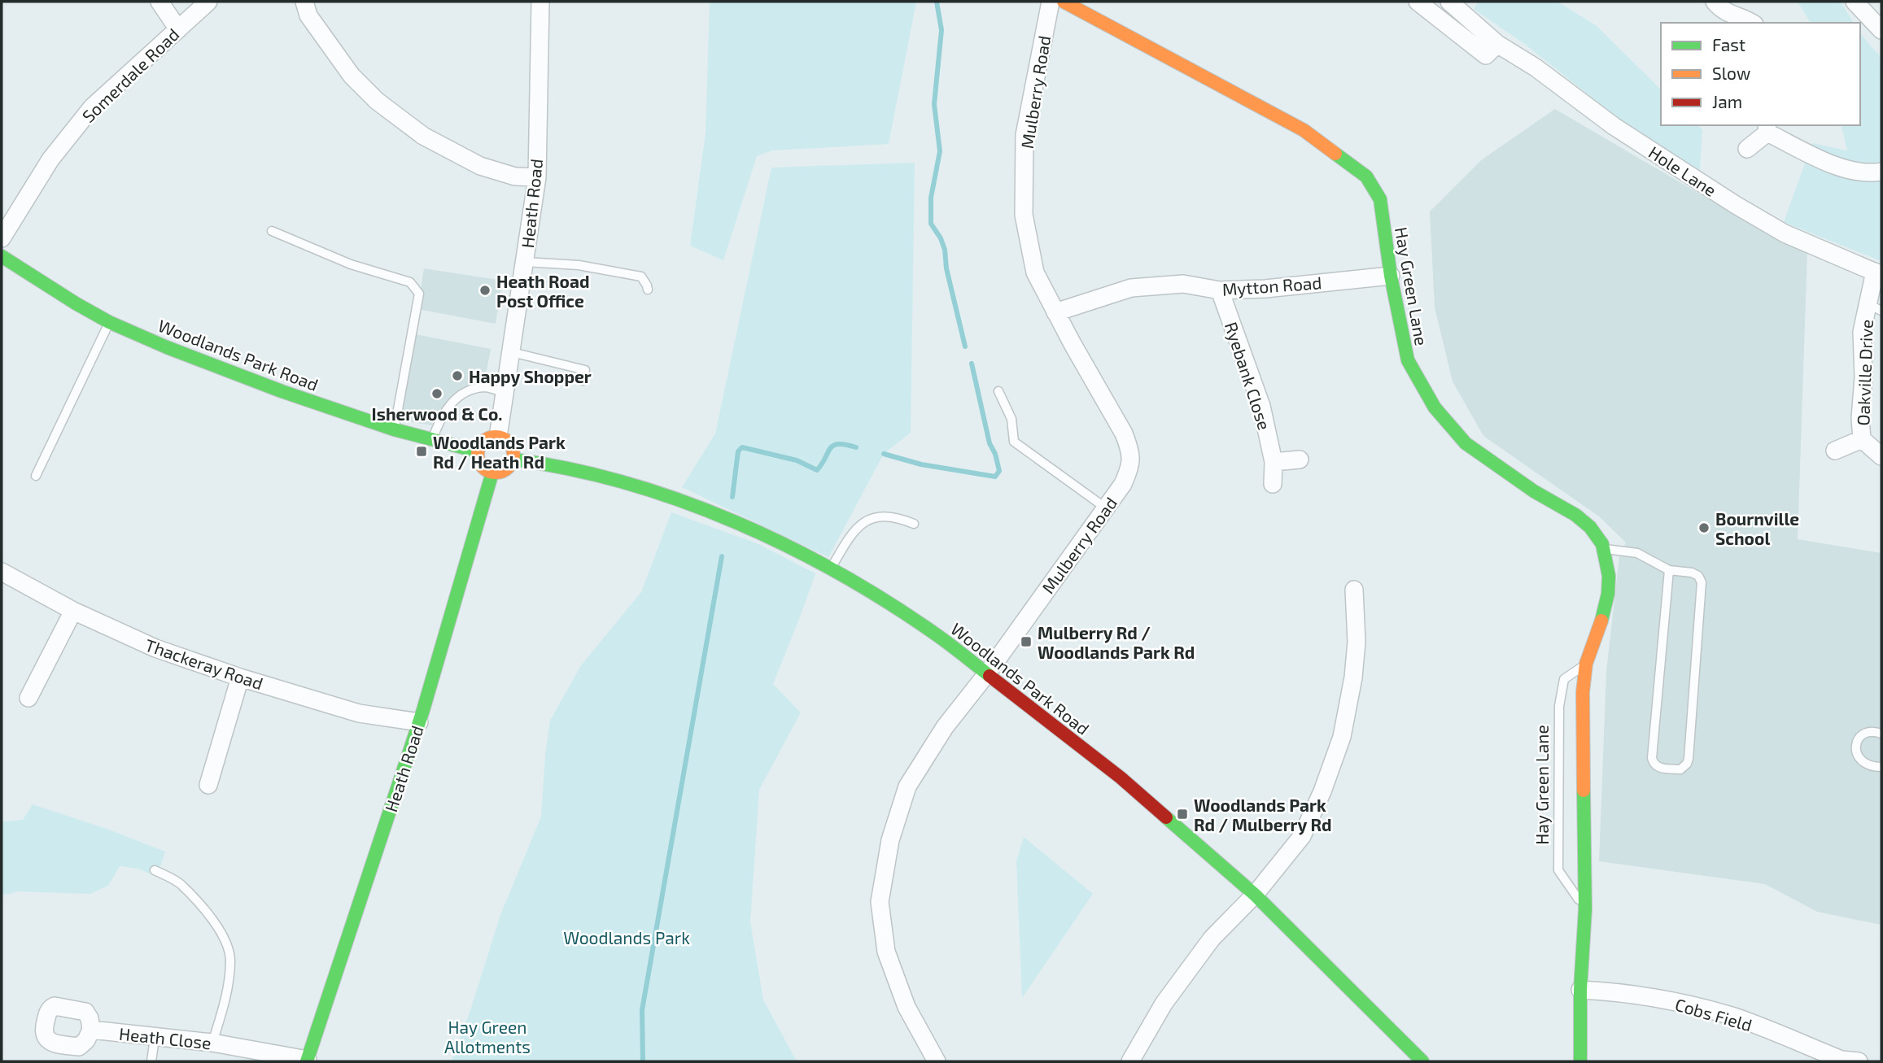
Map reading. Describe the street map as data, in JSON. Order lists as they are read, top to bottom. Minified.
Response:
{"streets":{"street":["Somerdale Road","Mulberry Road","Hole Lane","Heath Road","Mytton Road","Hay Green Lane","Woodlands Park Road","Oakville Drive","Ryebank Close","Thackeray Road","Cobs Field","Heath Close"]},"crossings":[["Mulberry Road","Mytton Road"],["Mulberry Road","Woodlands Park Road"],["Hole Lane","Oakville Drive"],["Heath Road","Woodlands Park Road"],["Heath Road","Thackeray Road"],["Heath Road","Heath Close"],["Mytton Road","Hay Green Lane"],["Mytton Road","Ryebank Close"],["Hay Green Lane","Cobs Field"]],"parks":["Woodlands Park","Hay Green Allotments"],"places":{"other":["Heath Road Post Office","Happy Shopper","Isherwood & Co.","Bournville School"],"transit":["Woodlands Park Rd / Heath Rd","Mulberry Rd / Woodlands Park Rd","Woodlands Park Rd / Mulberry Rd"]},"legend":["Fast","Slow","Jam"]}
